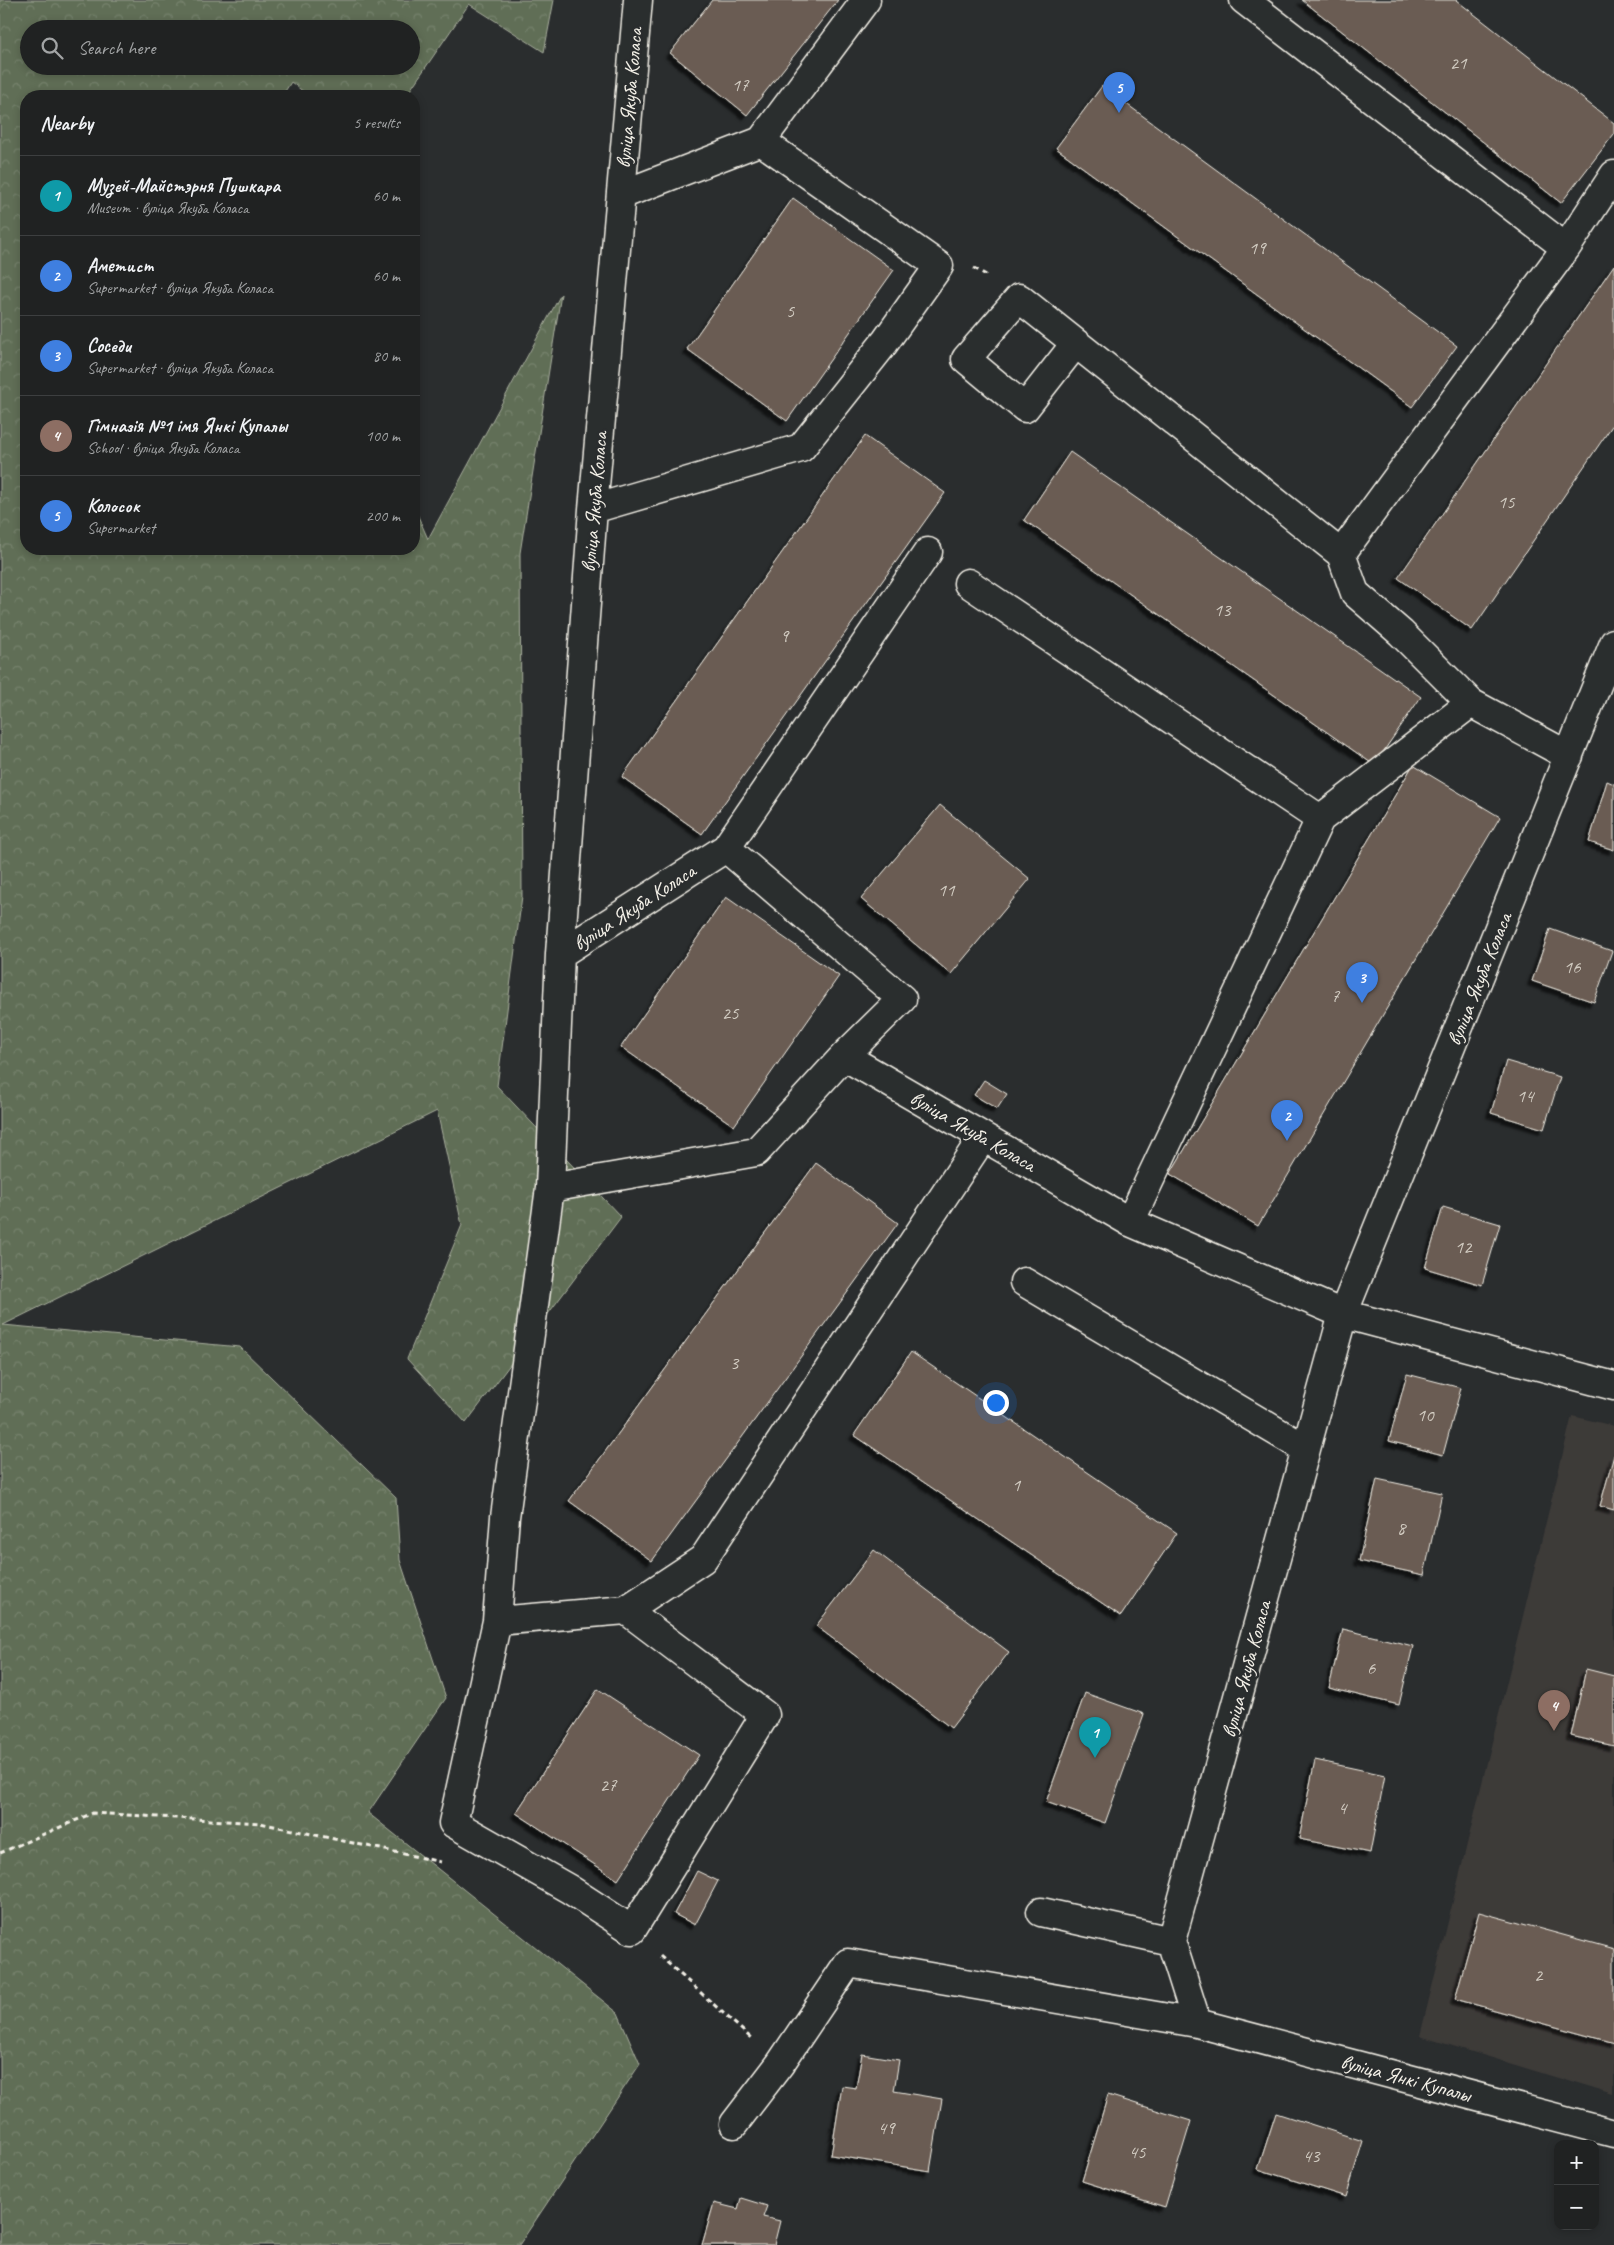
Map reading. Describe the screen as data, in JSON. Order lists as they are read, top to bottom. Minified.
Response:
{"streets":{"street":["вуліца Якуба Коласа","вуліца Янкі Купалы"]},"house_numbers":["21","17","19","5","15","13","9","11","16","7","25","14","12","3","10","1","8","6","27","4","2","49","45","43"],"page":{"search":"Search here","pins":["5","3","2","4","1"],"heading":["Nearby","5 results"],"list":[{"mark":"1","name":"Музей-Майстэрня Пушкара","note":"Museum · вуліца Якуба Коласа","value":"60 m"},{"mark":"2","name":"Аметист","note":"Supermarket · вуліца Якуба Коласа","value":"60 m"},{"mark":"3","name":"Соседи","note":"Supermarket · вуліца Якуба Коласа","value":"80 m"},{"mark":"4","name":"Гімназія №1 імя Янкі Купалы","note":"School · вуліца Якуба Коласа","value":"100 m"},{"mark":"5","name":"Колосок","note":"Supermarket","value":"200 m"}],"map_buttons":["+","−"]}}
